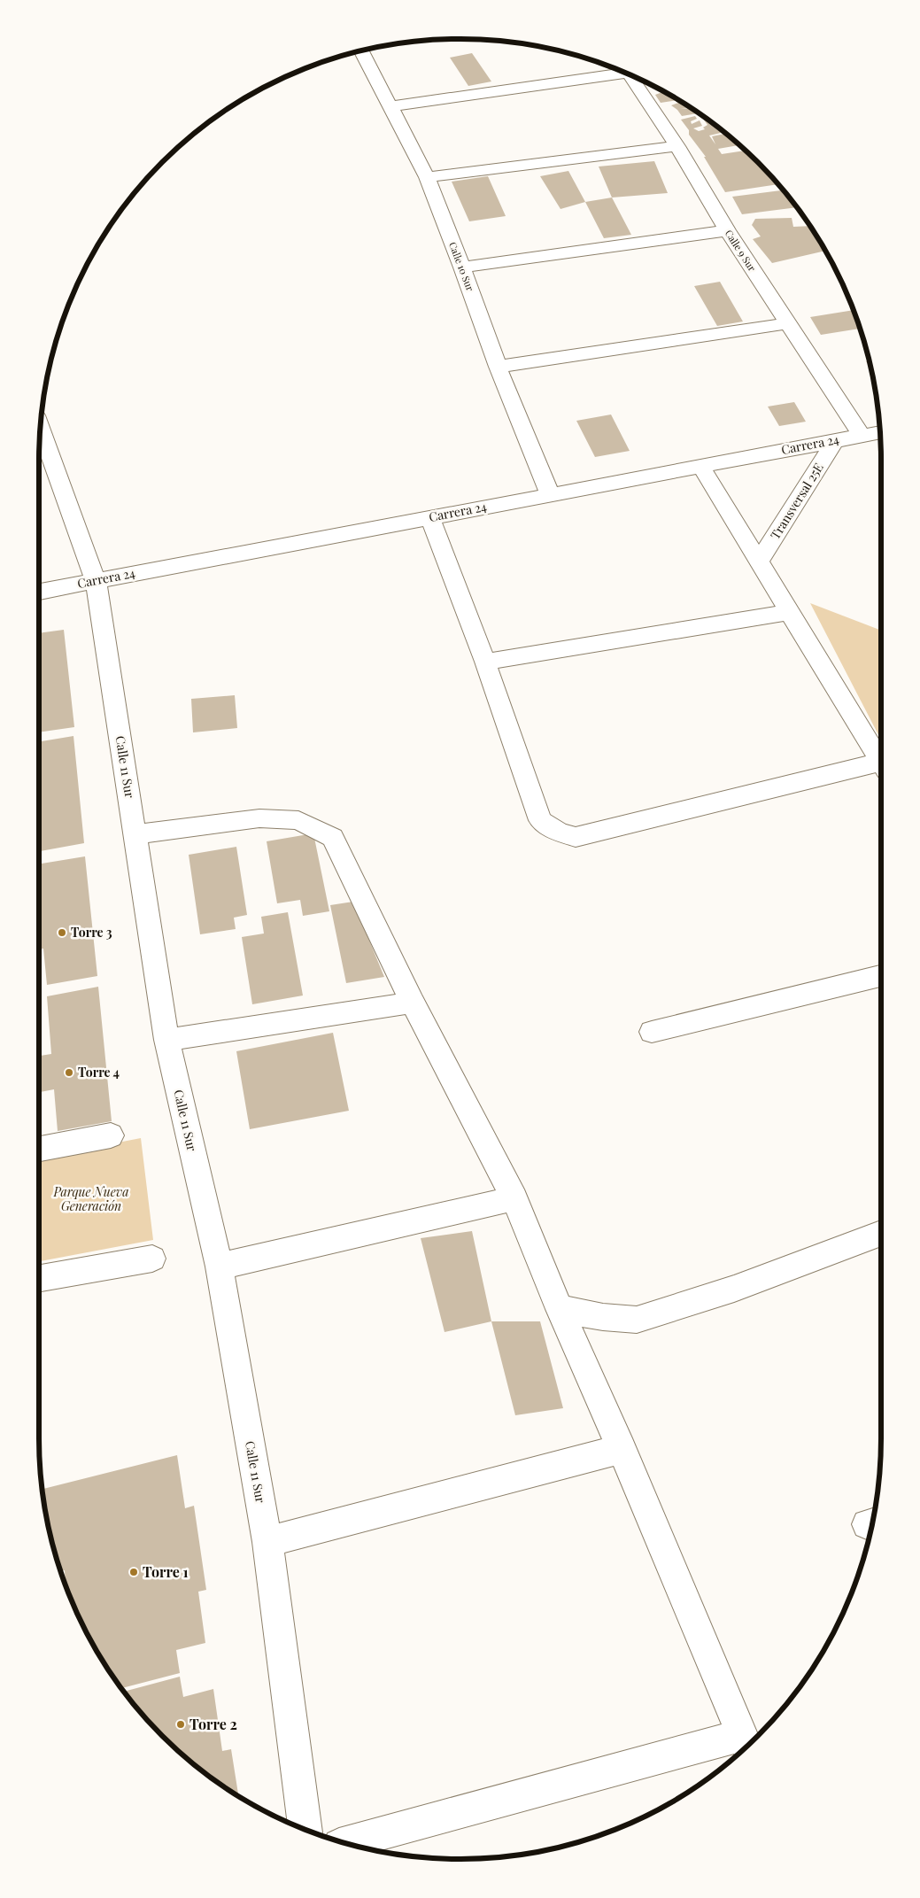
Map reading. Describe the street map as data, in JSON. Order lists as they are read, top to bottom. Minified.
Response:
{"streets":{"street":["Calle 9 Sur","Calle 10 Sur","Carrera 24","Transversal 25E","Calle 11 Sur"]},"crossings":[["Calle 9 Sur","Carrera 24"],["Calle 10 Sur","Carrera 24"],["Carrera 24","Transversal 25E"],["Carrera 24","Calle 11 Sur"]],"parks":["Parque Nueva Generación"],"places":["Torre 3","Torre 4","Torre 1","Torre 2"]}
